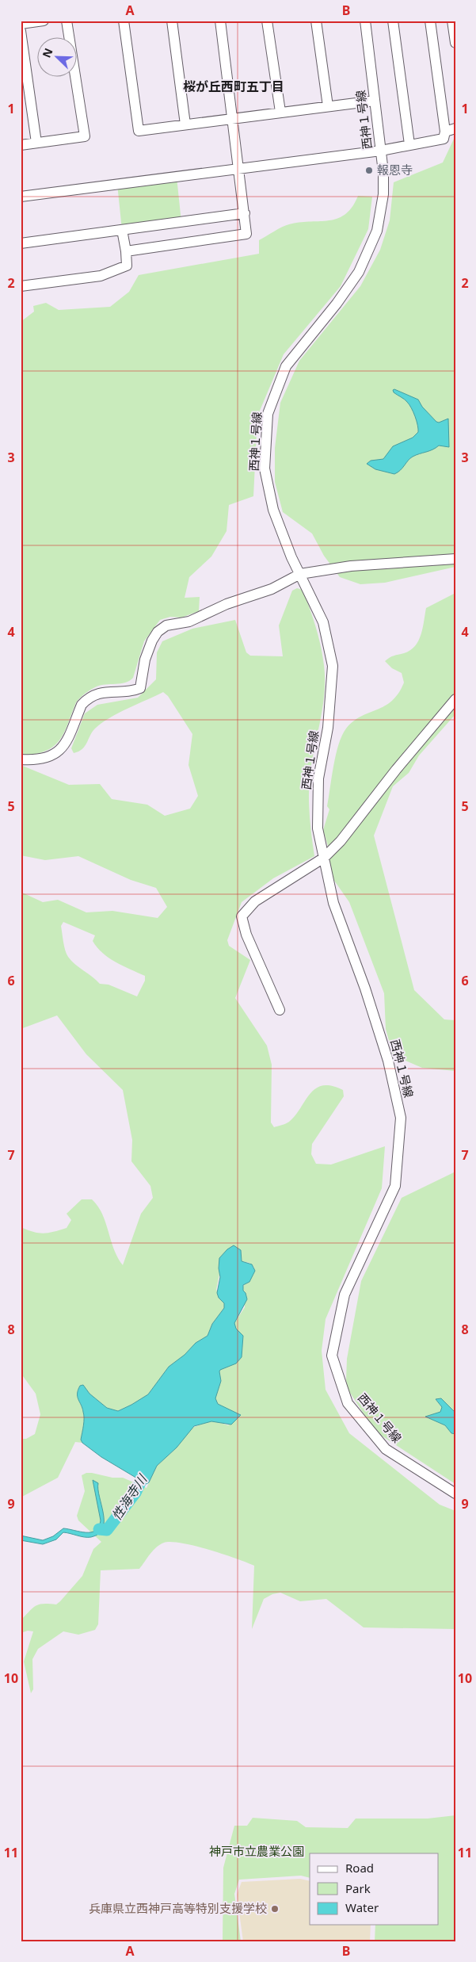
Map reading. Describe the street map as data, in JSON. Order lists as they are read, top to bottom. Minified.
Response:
{"streets":{"street":["西神１号線"]},"districts":["桜が丘西町五丁目"],"water":["性海寺川"],"parks":["神戸市立農業公園"],"places":["報恩寺","兵庫県立西神戸高等特別支援学校"],"legend":["Road","Park","Water"],"north":"top left","grid":{"columns":["A","B"],"rows":["1","2","3","4","5","6","7","8","9","10","11"]}}
